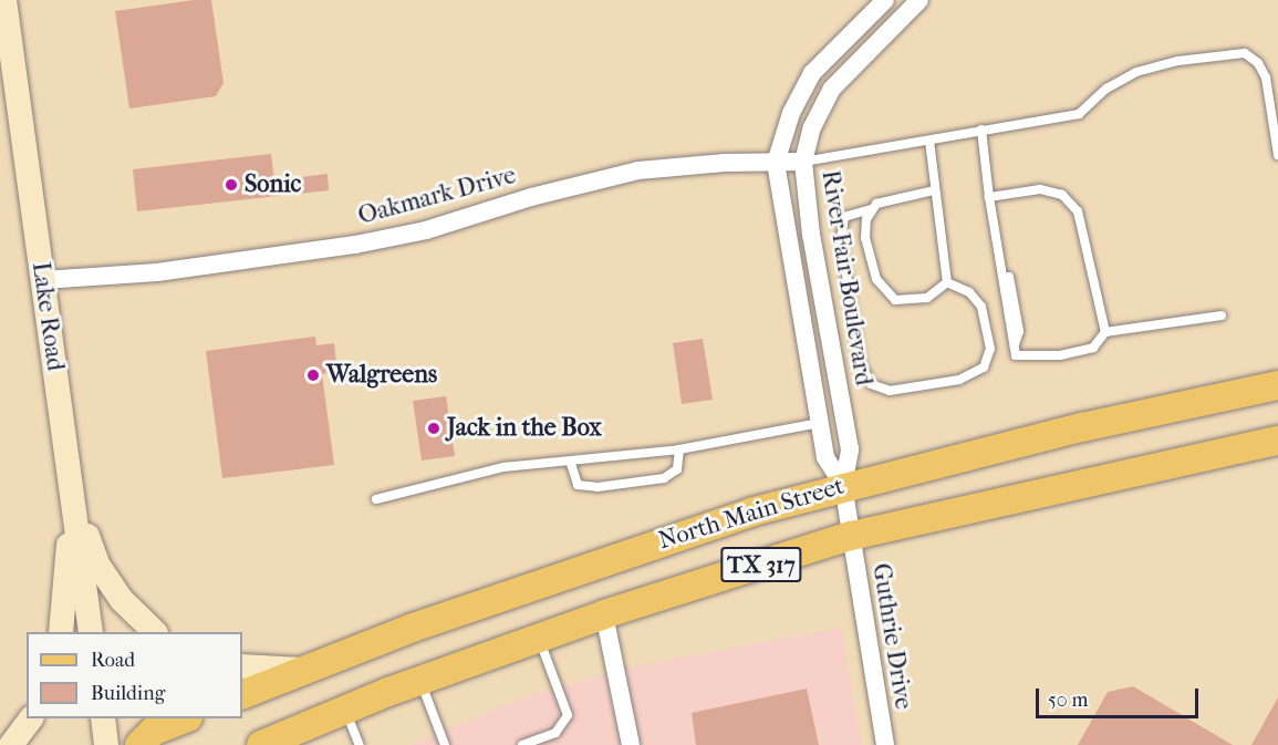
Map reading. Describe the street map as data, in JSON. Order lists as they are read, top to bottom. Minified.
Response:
{"streets":{"main road":["Lake Road","North Main Street","TX 317"],"street":["Oakmark Drive","River Fair Boulevard","Guthrie Drive"]},"crossings":[["Oakmark Drive","River Fair Boulevard"],["Oakmark Drive","Lake Road"],["River Fair Boulevard","North Main Street"],["River Fair Boulevard","Guthrie Drive"],["North Main Street","Guthrie Drive"]],"places":["Sonic","Walgreens","Jack in the Box"],"legend":["Road","Building"],"scale_bar":"50 m"}
